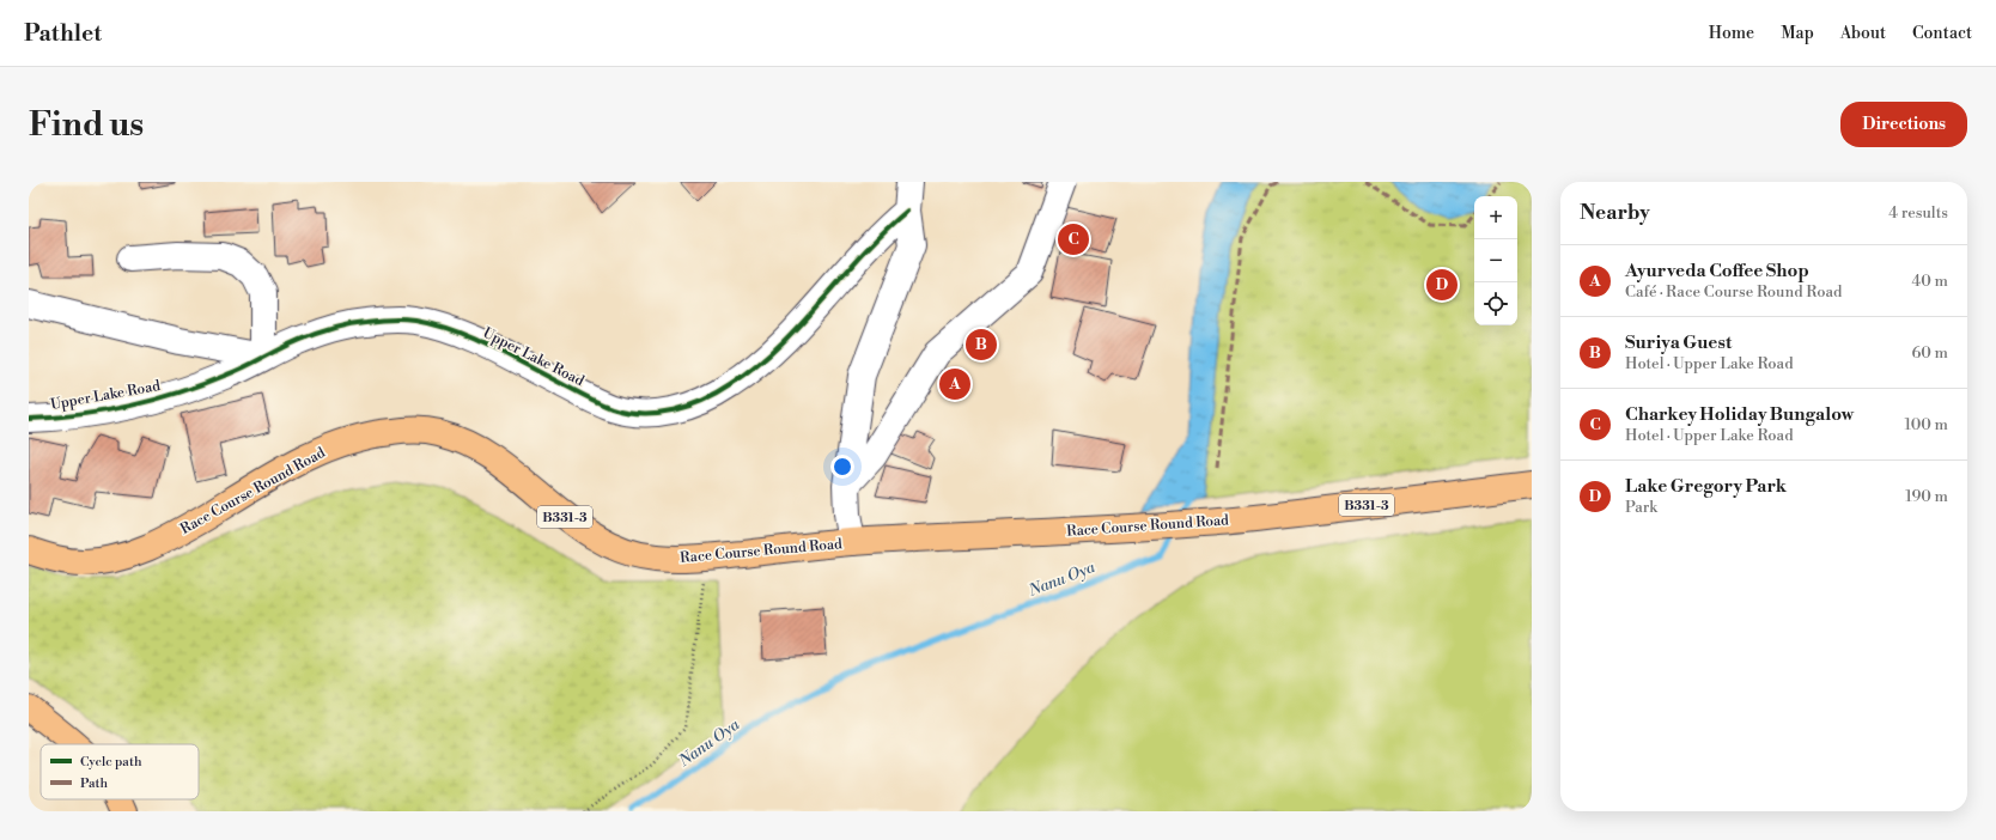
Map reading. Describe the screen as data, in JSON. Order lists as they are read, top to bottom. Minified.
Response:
{"streets":{"main road":["Race Course Round Road","B331-3"],"street":["Upper Lake Road"]},"water":["Nanu Oya"],"legend":["Cycle path","Path"],"page":{"header":"Pathlet","nav":["Home","Map","About","Contact"],"buttons":"Directions","title":"Find us","heading":["Nearby","4 results"],"map_buttons":["+","−"],"pins":["C","D","B","A"],"list":[{"mark":"A","name":"Ayurveda Coffee Shop","note":"Café · Race Course Round Road","value":"40 m"},{"mark":"B","name":"Suriya Guest","note":"Hotel · Upper Lake Road","value":"60 m"},{"mark":"C","name":"Charkey Holiday Bungalow","note":"Hotel · Upper Lake Road","value":"100 m"},{"mark":"D","name":"Lake Gregory Park","note":"Park","value":"190 m"}]}}
